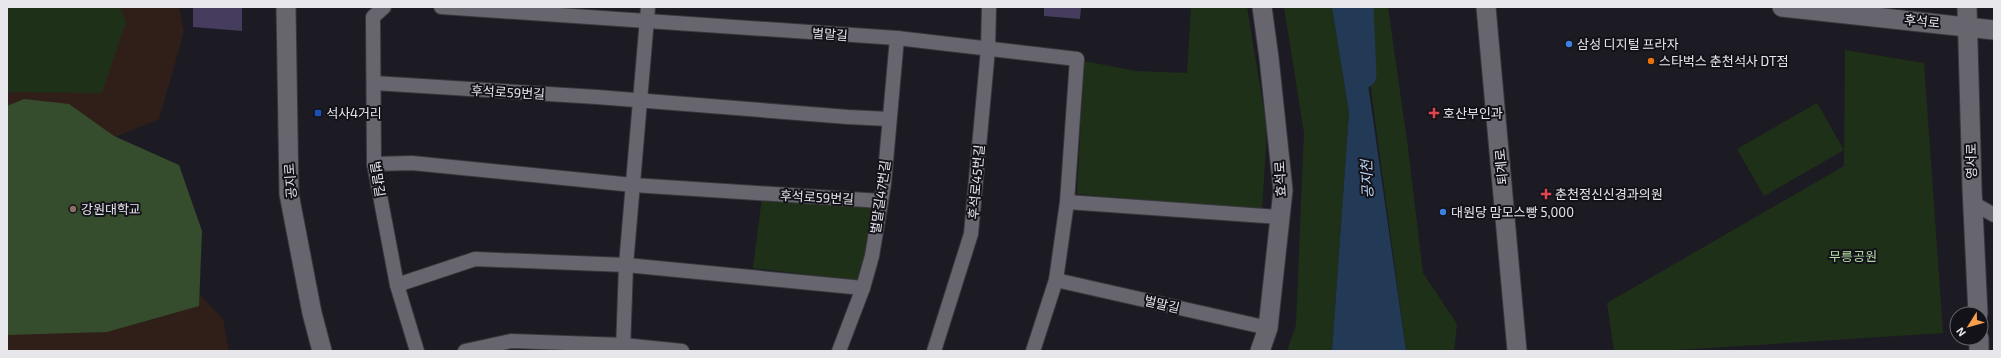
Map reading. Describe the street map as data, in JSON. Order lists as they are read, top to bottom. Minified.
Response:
{"streets":{"street":["후석로","벌말길","후석로59번길","영서로","퇴계로","효석로","공지로","후석로45번길","벌말길47번길"]},"crossings":[["후석로","영서로"],["벌말길","후석로59번길"],["벌말길","효석로"],["벌말길","후석로45번길"],["벌말길","벌말길47번길"],["후석로59번길","벌말길47번길"]],"water":["공지천"],"parks":["무릉공원"],"places":{"other":["삼성 디지털 프라자","스타벅스 춘천석사 DT점","강원대학교","대원당 맘모스빵 5,000"],"transit":["석사4거리"],"health":["호산부인과","춘천정신신경과의원"]},"north":"bottom left"}
